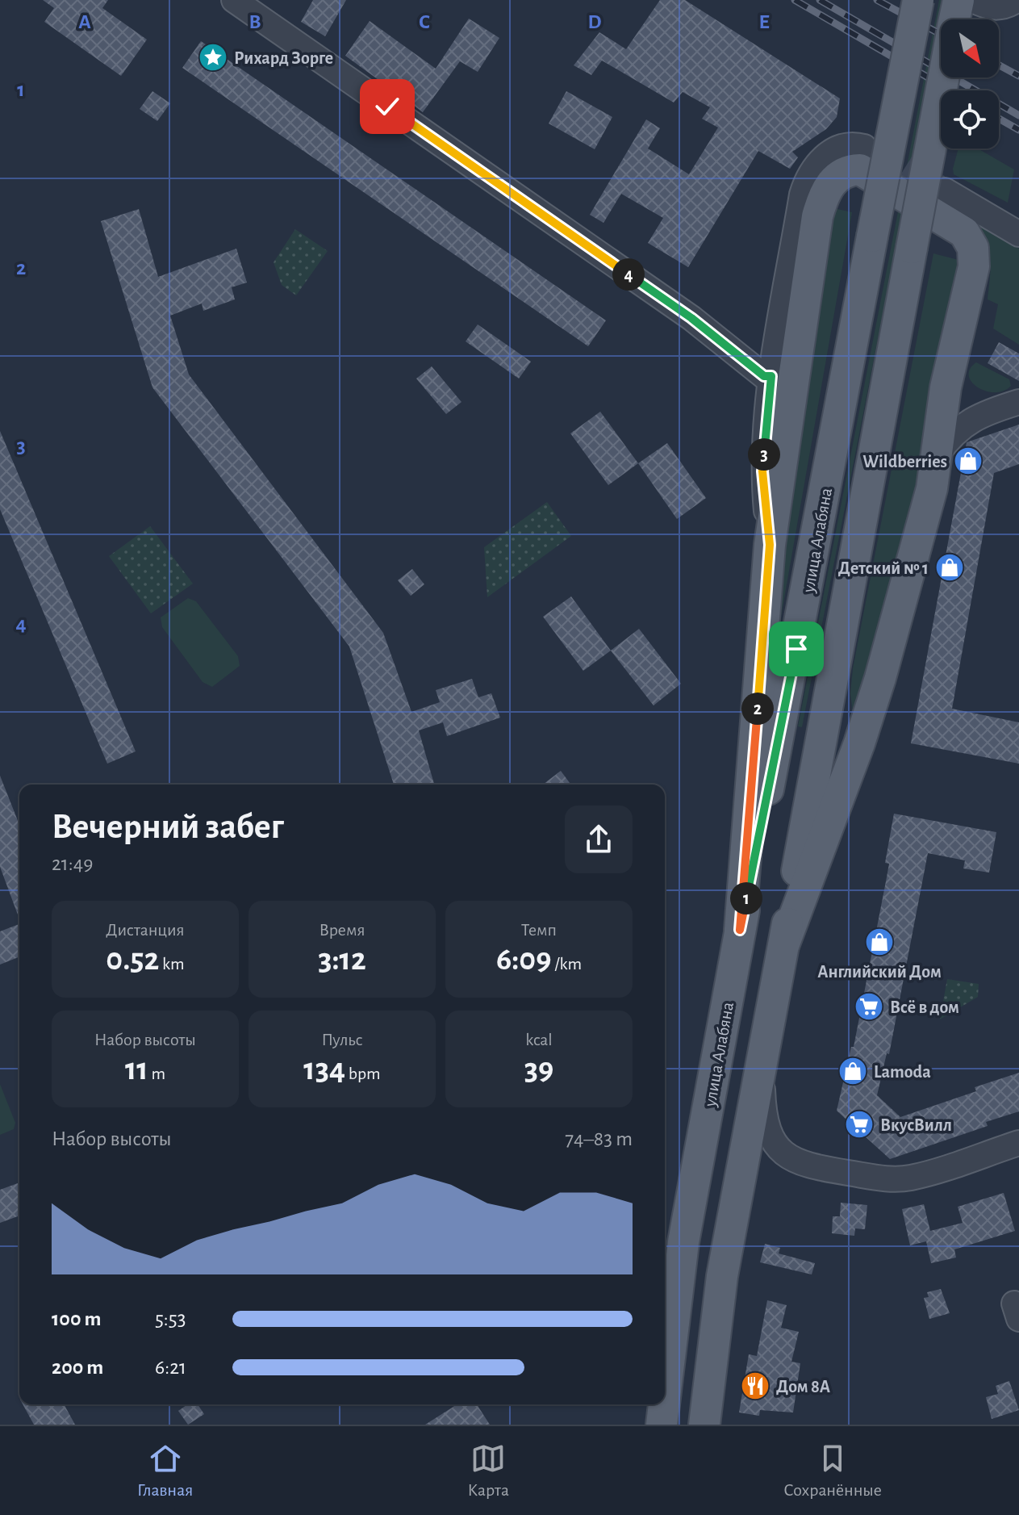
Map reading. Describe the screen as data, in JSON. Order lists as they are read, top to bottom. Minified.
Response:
{"streets":{"main road":["улица Алабяна"]},"places":{"place":["Рихард Зорге"],"shop":["Wildberries","Детский № 1","Английский Дом","Lamoda"],"supermarket":["Всё в дом","ВкусВилл"],"restaurant":["Дом 8А"]},"north":"bottom right","page":{"pins":["4","3","2","1"],"heading":["Вечерний забег","21:49"],"stats":[["Дистанция","0.52 km"],["Время","3:12"],["Темп","6:09 /km"],["Набор высоты","11 m"],["Пульс","134 bpm"],["kcal","39"]],"chart":["Набор высоты","74–83 m"],"list":[{"name":"100 m","note":"5:53"},{"name":"200 m","note":"6:21"}],"tabs":["Главная","Карта","Сохранённые"]},"grid":{"columns":["A","B","C","D","E"],"rows":["1","2","3","4"]}}
